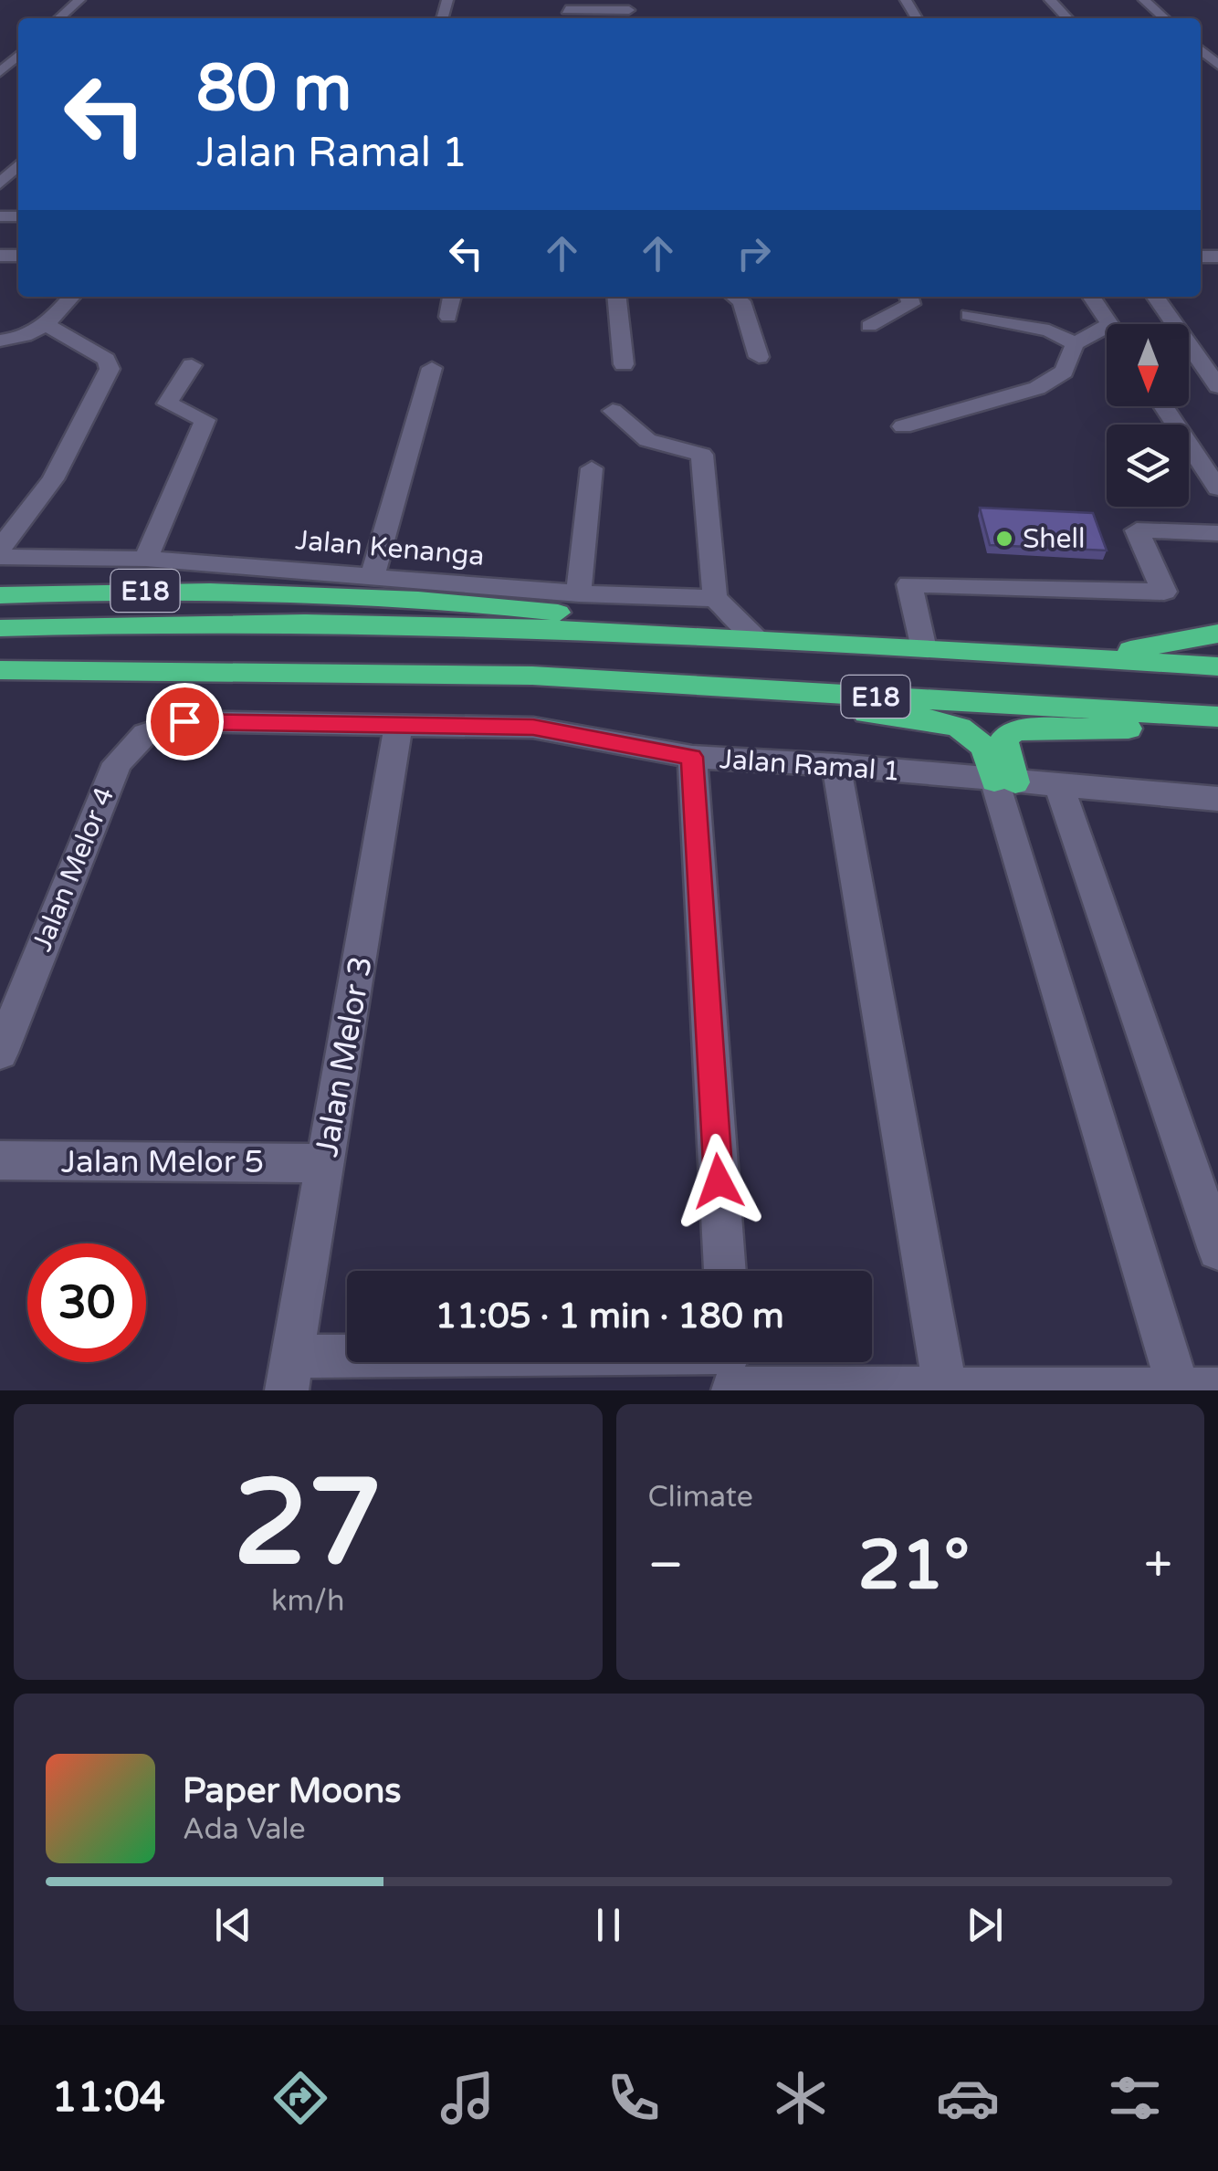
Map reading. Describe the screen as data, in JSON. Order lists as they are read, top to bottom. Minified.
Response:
{"streets":{"highway":["E18"],"street":["Jalan Kenanga","Jalan Ramal 1","Jalan Melor 4","Jalan Melor 3","Jalan Melor 5"]},"crossings":[["Jalan Ramal 1","Jalan Melor 4"],["Jalan Ramal 1","Jalan Melor 3"],["Jalan Melor 3","Jalan Melor 5"]],"places":["Shell"],"north":"bottom","page":{"turn":["80 m","Jalan Ramal 1"],"limit":"30","trip":"11:05 · 1 min · 180 m","tile":[["27","km/h"],"Climate"],"heat":["−","21°","+"],"song":["Paper Moons","Ada Vale"],"tabs":"11:04"}}
